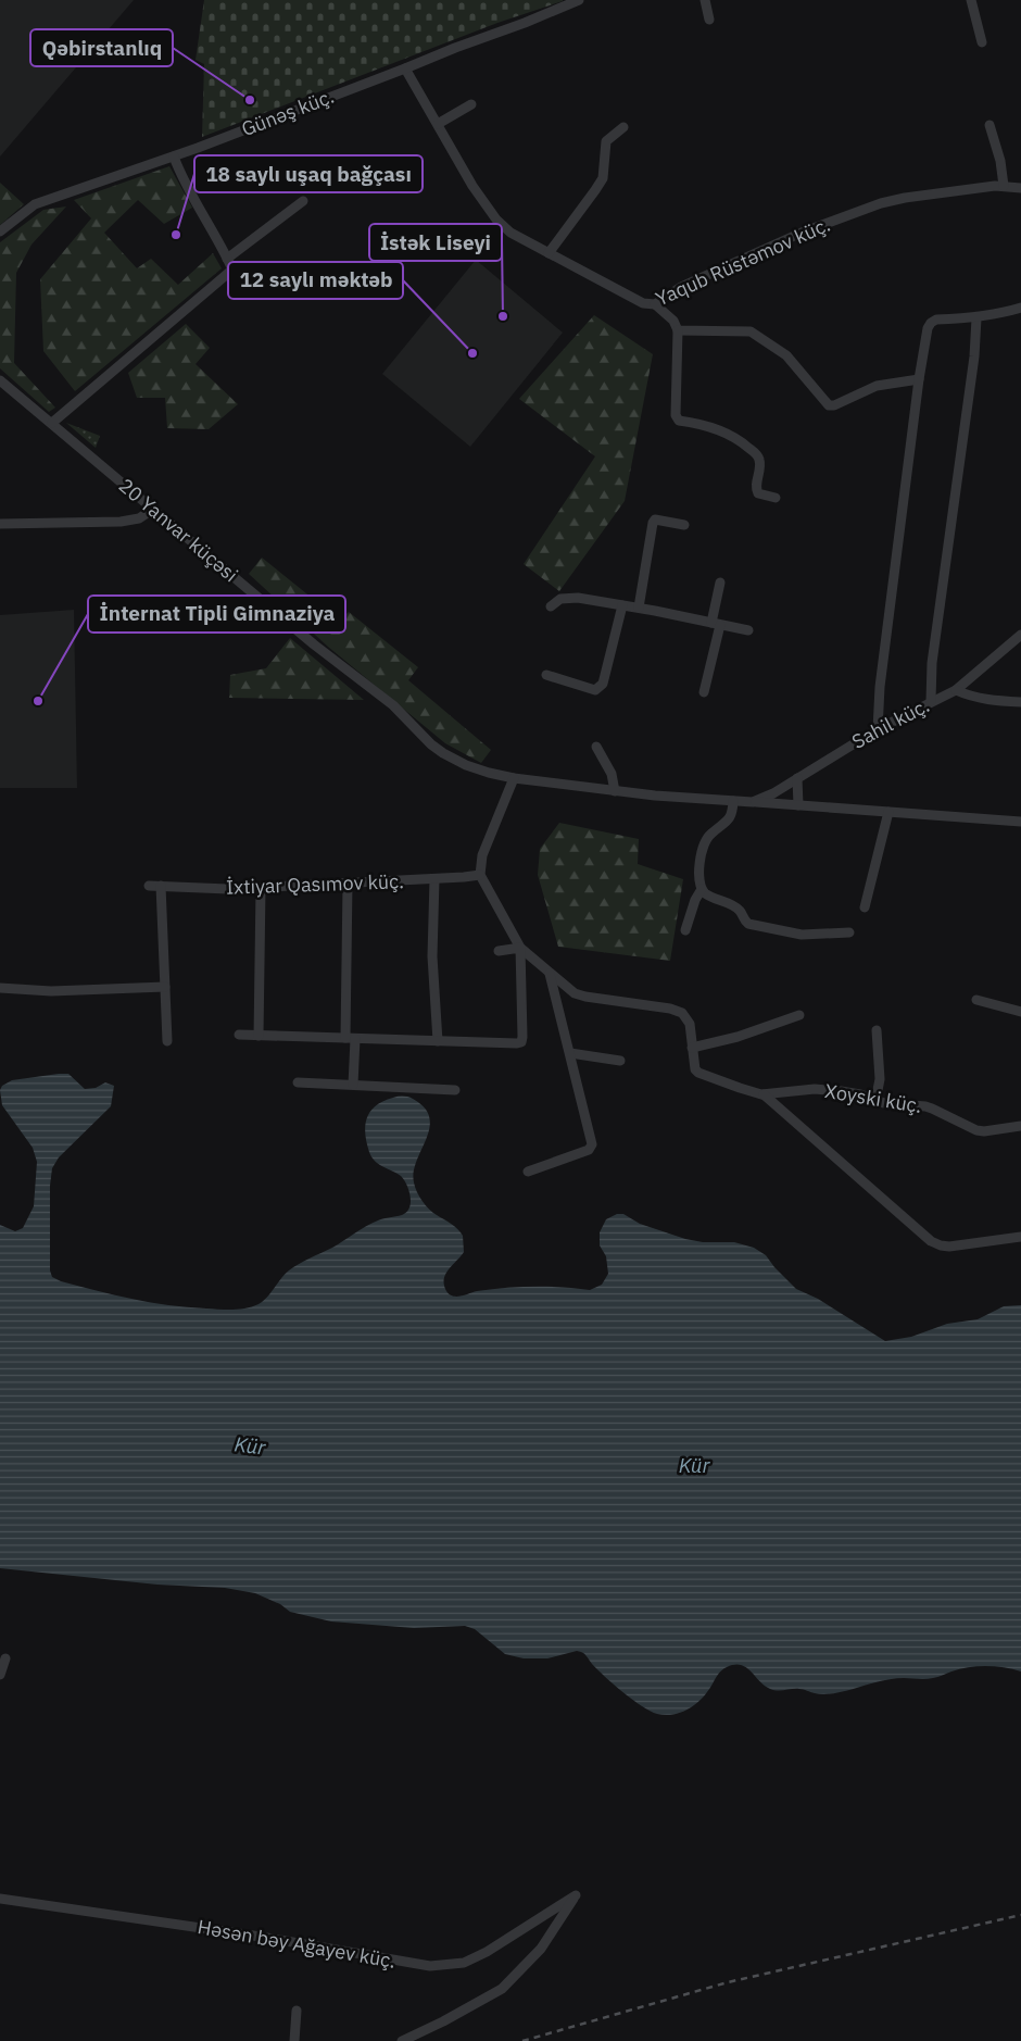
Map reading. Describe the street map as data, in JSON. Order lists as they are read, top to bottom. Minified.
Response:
{"streets":{"street":["Günəş küç.","Yaqub Rüstəmov küç.","20 Yanvar küçəsi","Sahil küç.","İxtiyar Qasımov küç.","Xoyski küç.","Həsən bəy Ağayev küç."]},"crossings":[["Günəş küç.","Yaqub Rüstəmov küç."],["20 Yanvar küçəsi","Sahil küç."],["İxtiyar Qasımov küç.","Xoyski küç."]],"water":["Kür"],"places":["Qəbirstanlıq","18 saylı uşaq bağçası","İstək Liseyi","12 saylı məktəb","İnternat Tipli Gimnaziya"]}
